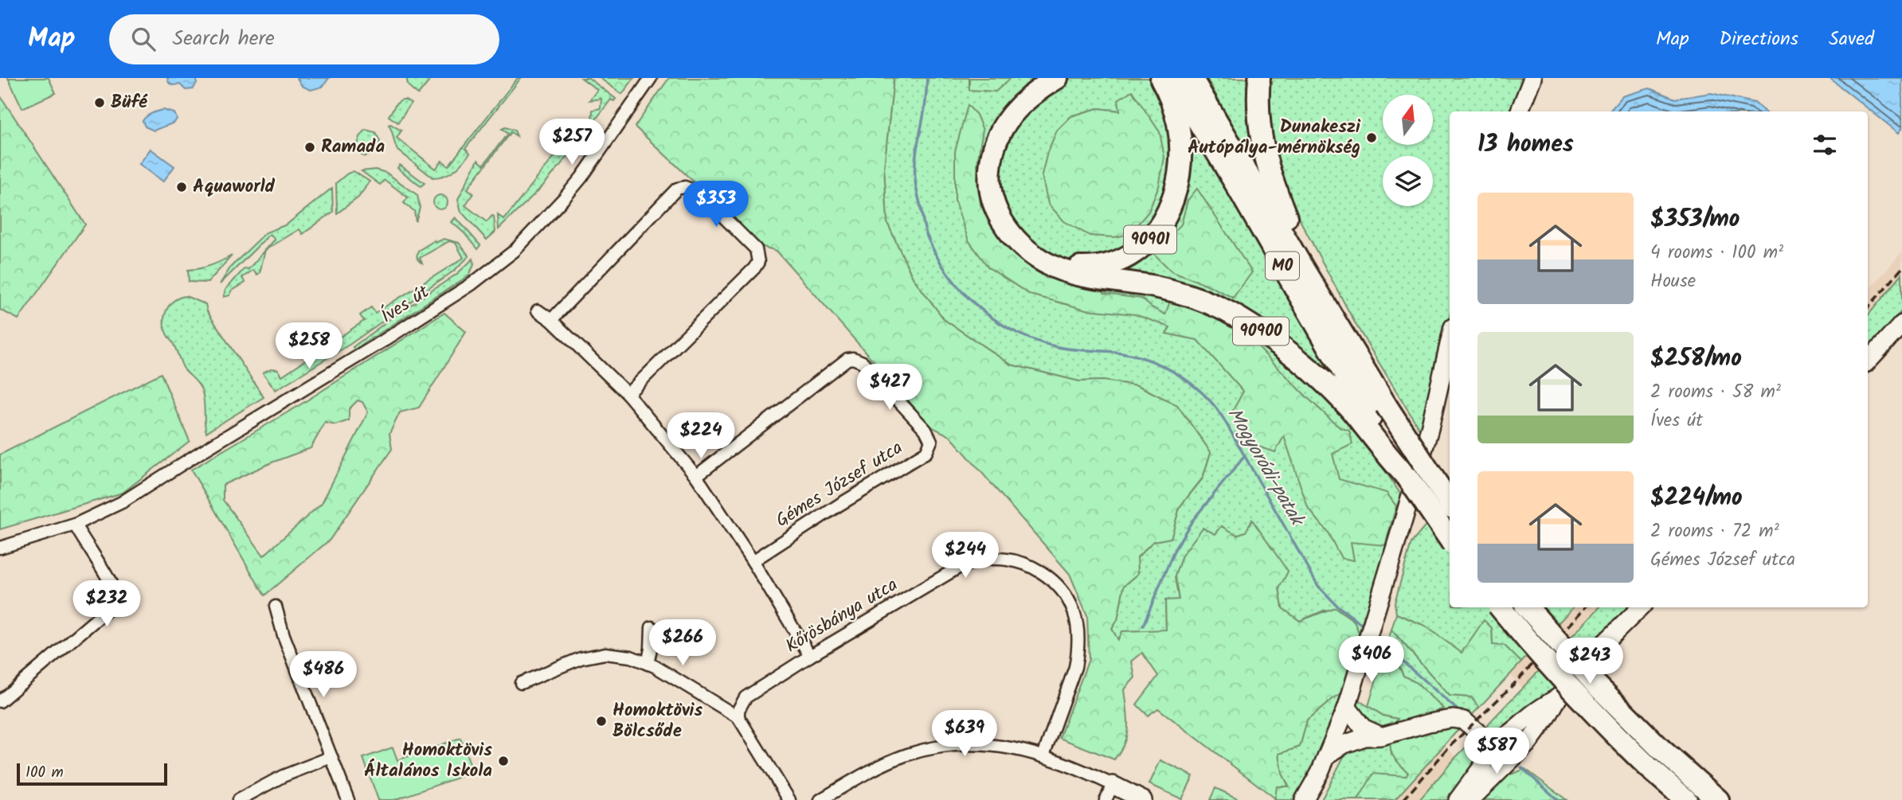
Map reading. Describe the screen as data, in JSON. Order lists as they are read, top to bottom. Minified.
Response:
{"streets":{"highway":["90901","M0","90900"],"street":["Íves út","Gémes József utca","Kőrösbánya utca"]},"crossings":[["90901","90900"],["M0","90900"]],"water":["Mogyoródi-patak"],"places":["Büfé","Dunakeszi Autópálya-mérnökség","Ramada","Aquaworld","Homoktövis Bölcsőde","Homoktövis Általános Iskola"],"scale_bar":"100 m","north":"top","page":{"header":"Map","search":"Search here","nav":["Map","Directions","Saved"],"heading":"13 homes","price":["$257","$353","$258","$427","$224","$244","$232","$266","$406","$243","$486","$639","$587"],"list":[{"name":"$353/mo","note":"4 rooms · 100 m² · House"},{"name":"$258/mo","note":"2 rooms · 58 m² · Íves út"},{"name":"$224/mo","note":"2 rooms · 72 m² · Gémes József utca"}],"scale":"100 m"}}
